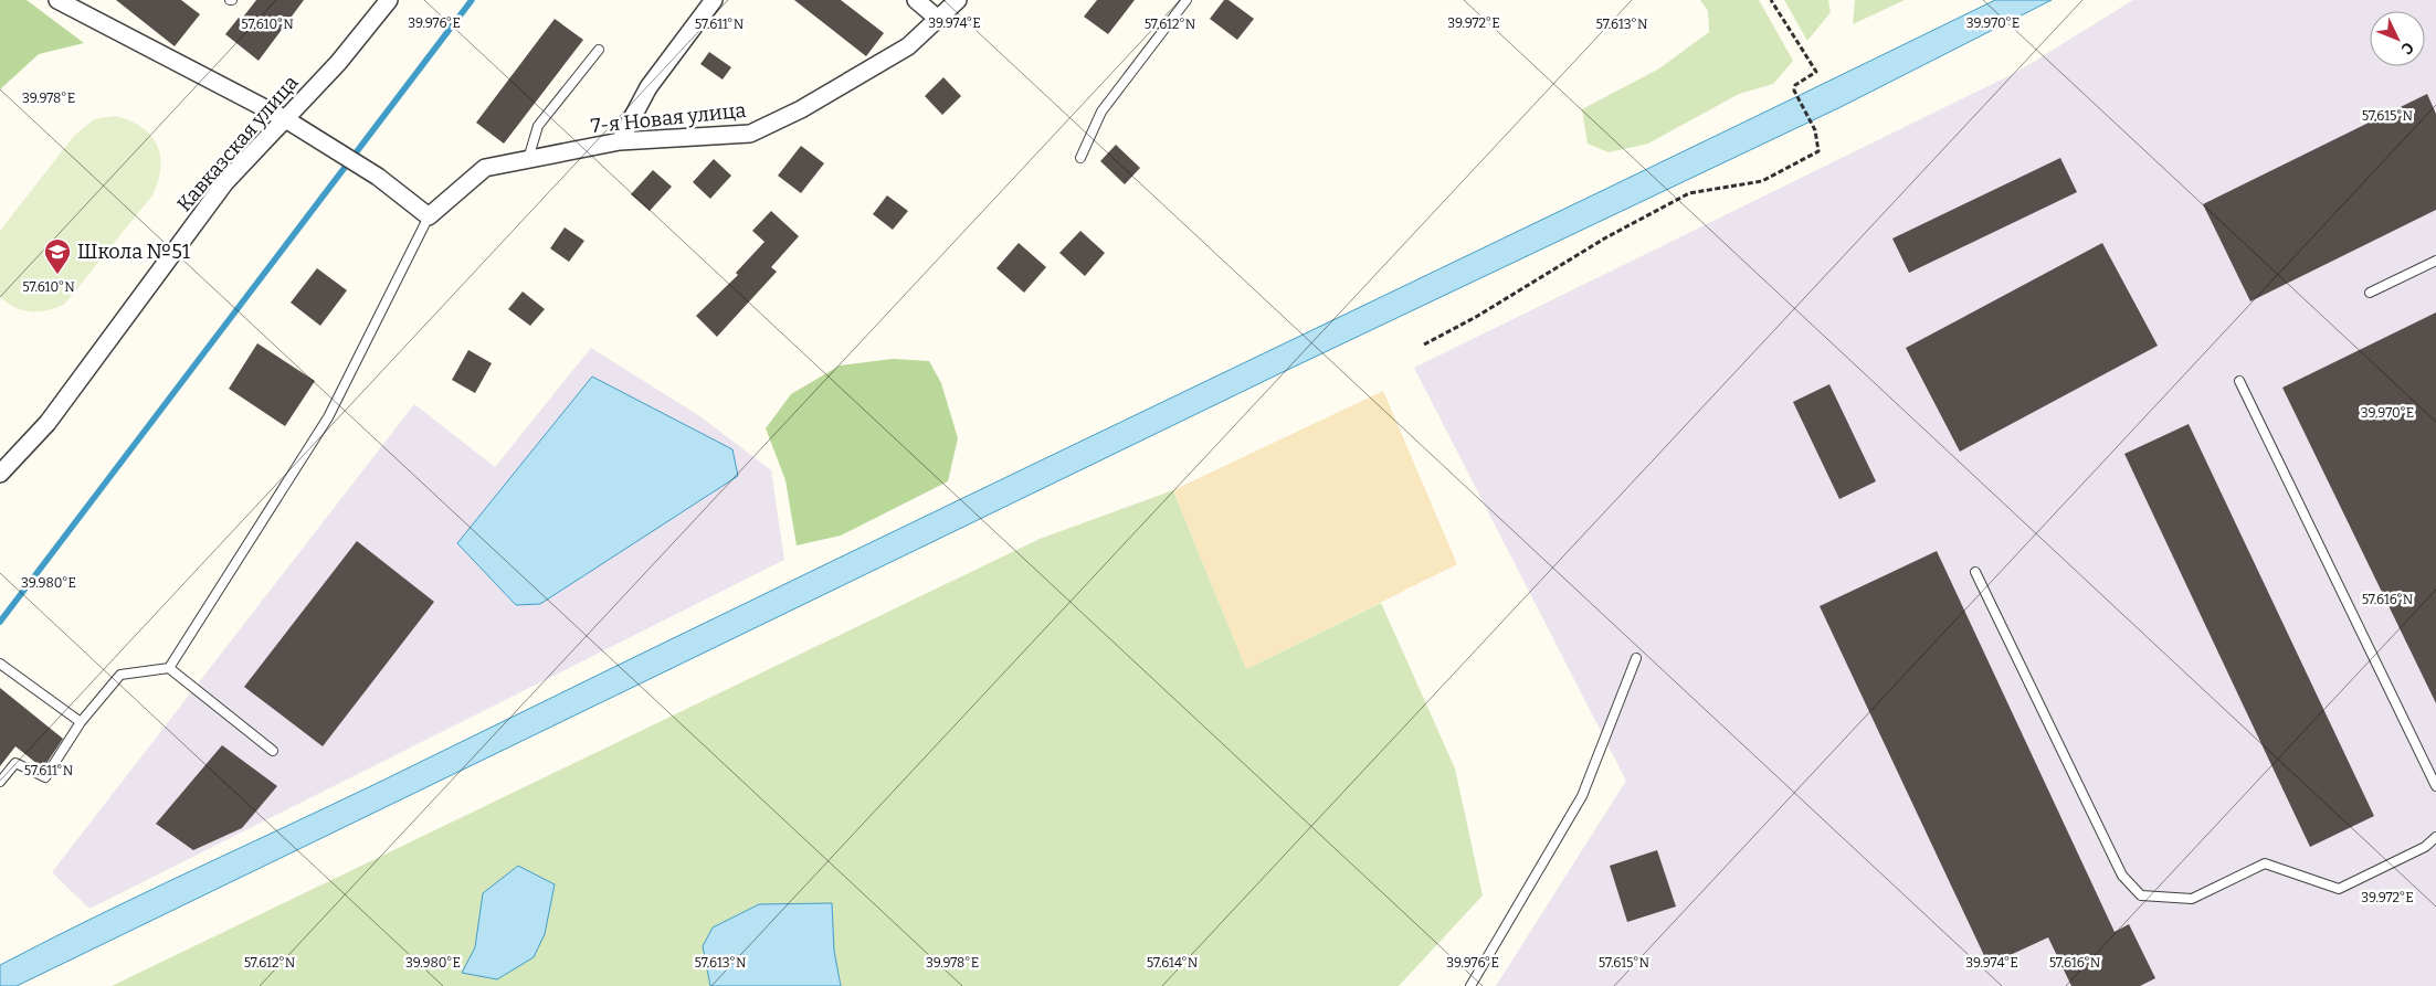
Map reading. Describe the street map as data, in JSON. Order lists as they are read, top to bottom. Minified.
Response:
{"streets":{"street":["7-я Новая улица","Кавказская улица"]},"places":{"school or university":["Школа №51"]},"north":"bottom right","coordinates":["39.976°E","39.970°E","39.974°E","39.972°E","57.610°N","57.611°N","57.612°N","57.613°N","39.978°E","57.615°N","39.980°E","57.616°N","57.614°N"]}
